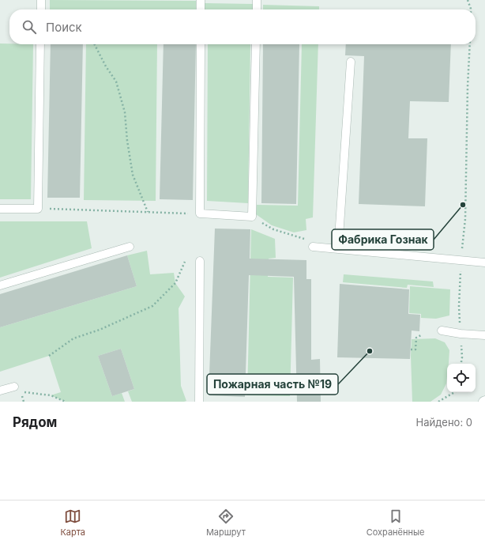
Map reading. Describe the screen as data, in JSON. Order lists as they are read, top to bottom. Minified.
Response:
{"places":["Фабрика Гознак","Пожарная часть №19"],"page":{"search":"Поиск","heading":["Рядом","Найдено: 0"],"nav":["Карта","Маршрут","Сохранённые"]}}
